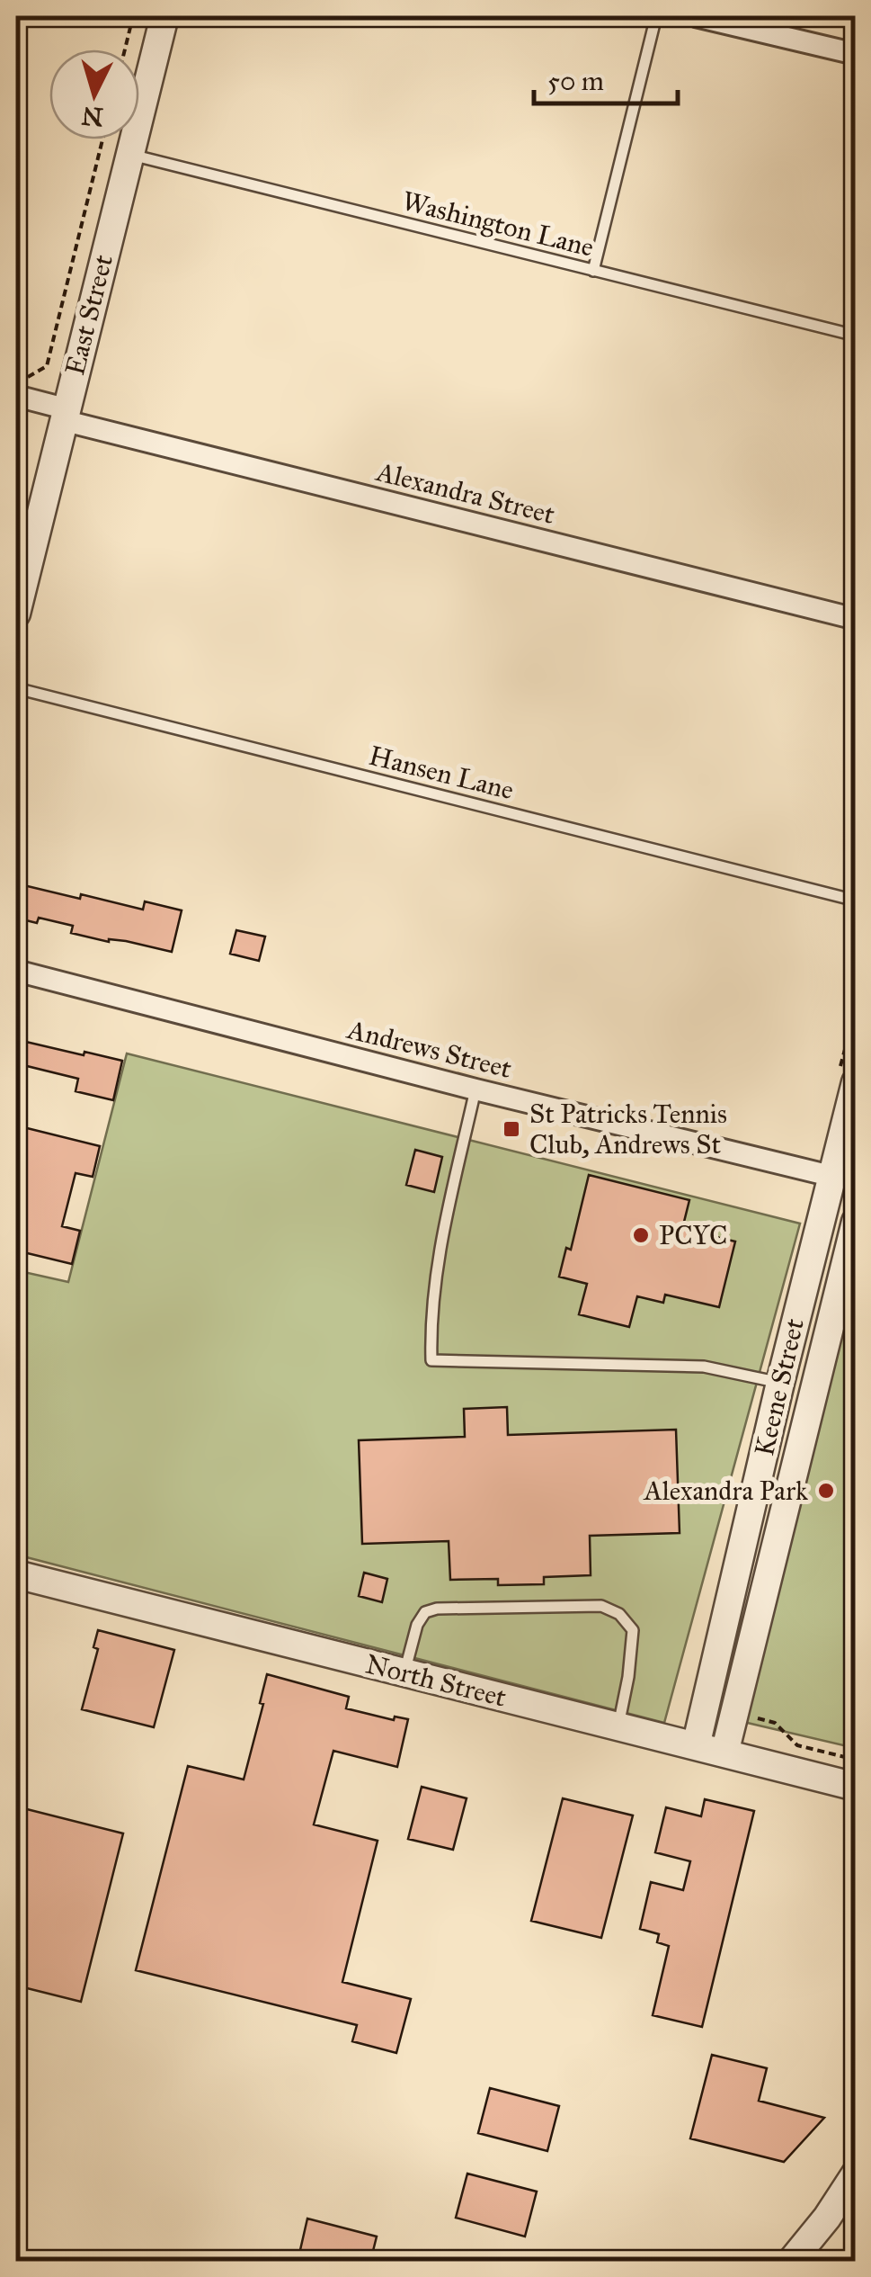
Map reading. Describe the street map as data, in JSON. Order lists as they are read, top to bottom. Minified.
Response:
{"streets":{"street":["East Street","Alexandra Street","Andrews Street","Keene Street","North Street"],"lane":["Washington Lane","Hansen Lane"]},"crossings":[["Washington Lane","East Street"],["East Street","Alexandra Street"],["Andrews Street","Keene Street"],["Keene Street","North Street"]],"places":{"transit":["St Patricks Tennis Club, Andrews St"],"other":["PCYC","Alexandra Park"]},"scale_bar":"50 m","north":"bottom"}
